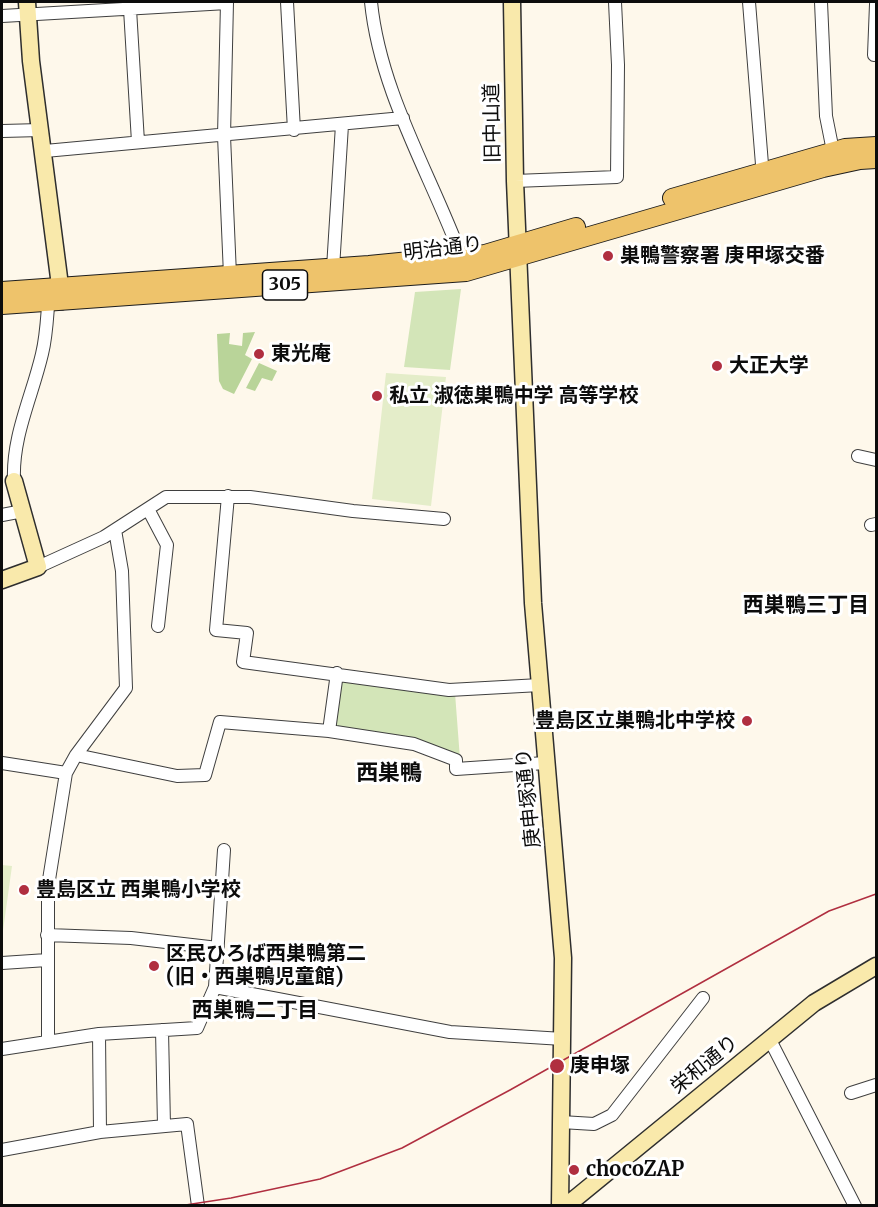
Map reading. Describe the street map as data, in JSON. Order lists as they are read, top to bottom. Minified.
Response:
{"streets":{"main road":["明治通り","305"],"street":["旧中山道","庚申塚通り","栄和通り"]},"crossings":[["旧中山道","明治通り"],["旧中山道","庚申塚通り"],["明治通り","庚申塚通り"]],"districts":["西巣鴨三丁目","西巣鴨","西巣鴨二丁目"],"places":["巣鴨警察署 庚甲塚交番","東光庵","大正大学","私立 淑徳巣鴨中学 高等学校","豊島区立巣鴨北中学校","豊島区立 西巣鴨小学校","区民ひろば西巣鴨第二 (旧・西巣鴨児童館)","庚申塚","chocoZAP"]}
